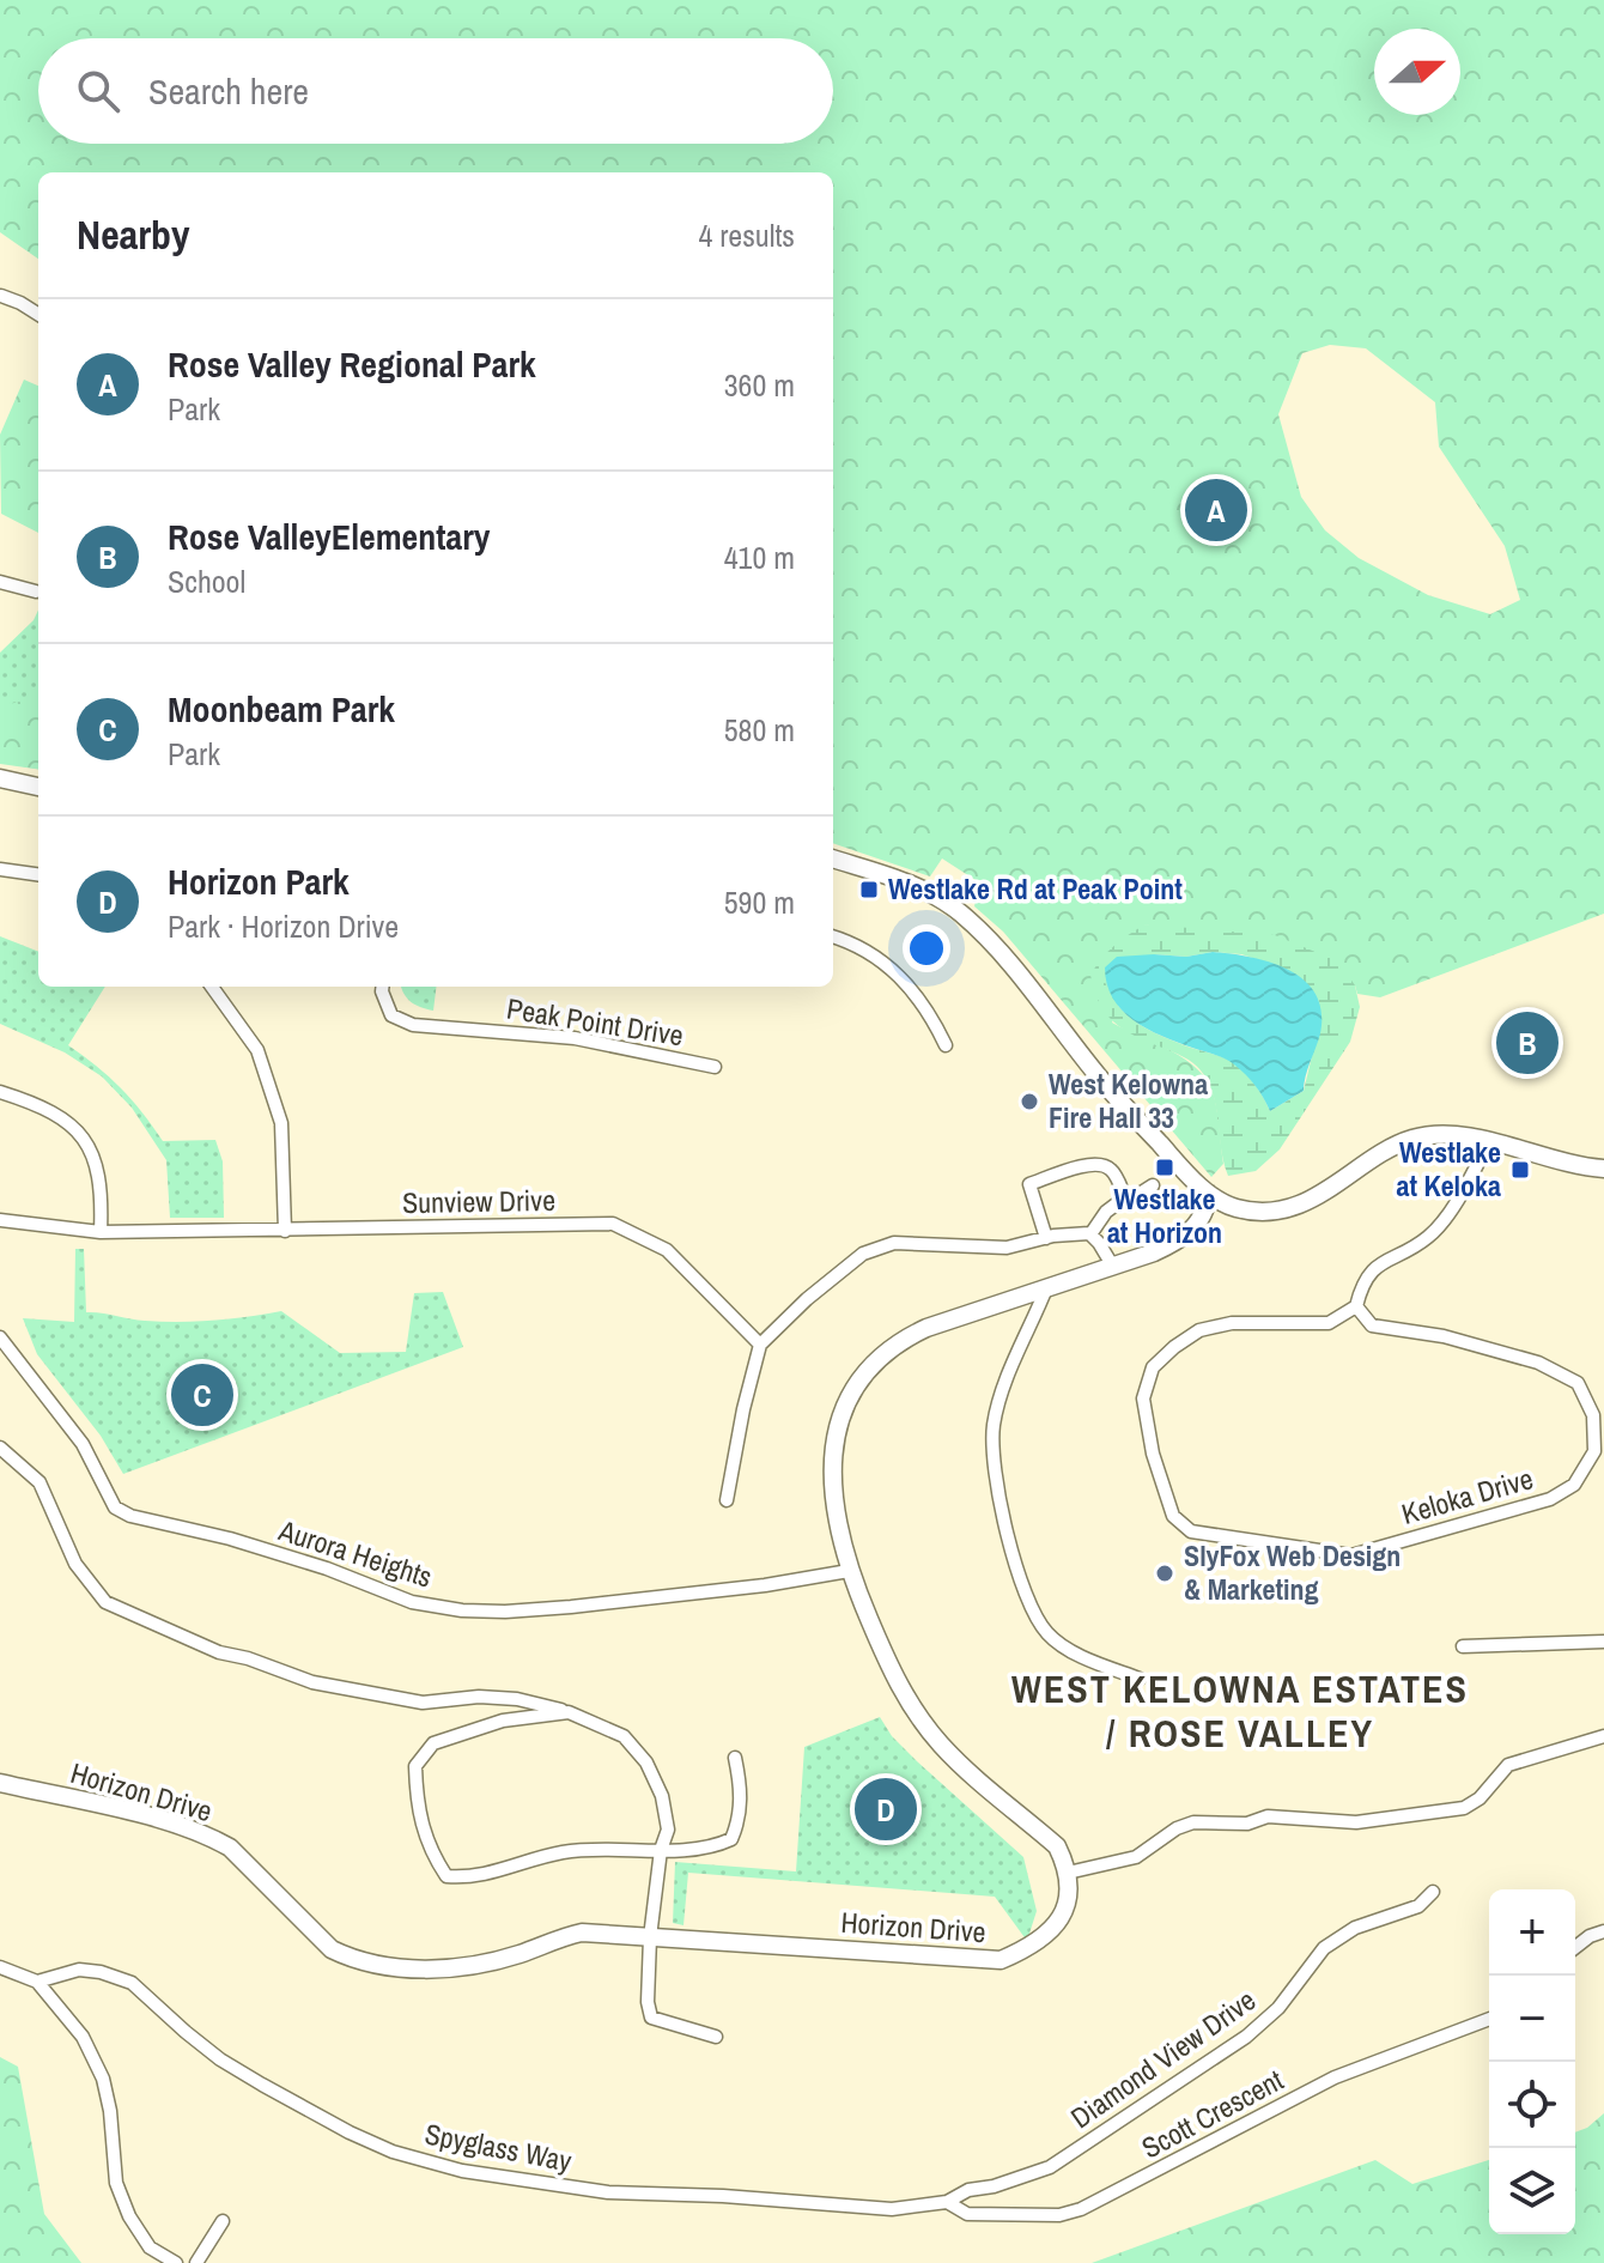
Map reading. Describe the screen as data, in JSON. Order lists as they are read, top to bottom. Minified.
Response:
{"streets":{"street":["Peak Point Drive","Sunview Drive","Keloka Drive","Aurora Heights","Horizon Drive","Diamond View Drive","Scott Crescent","Spyglass Way"]},"crossings":[["Diamond View Drive","Scott Crescent"],["Diamond View Drive","Spyglass Way"],["Scott Crescent","Spyglass Way"]],"districts":["WEST KELOWNA ESTATES / ROSE VALLEY"],"places":{"transit":["Westlake Rd at Peak Point","Westlake at Horizon","Westlake at Keloka"],"other":["West Kelowna Fire Hall 33","SlyFox Web Design & Marketing"]},"north":"right","page":{"search":"Search here","heading":["Nearby","4 results"],"list":[{"mark":"A","name":"Rose Valley Regional Park","note":"Park","value":"360 m"},{"mark":"B","name":"Rose ValleyElementary","note":"School","value":"410 m"},{"mark":"C","name":"Moonbeam Park","note":"Park","value":"580 m"},{"mark":"D","name":"Horizon Park","note":"Park · Horizon Drive","value":"590 m"}],"pins":["A","B","C","D"],"map_buttons":["+","−"]}}
